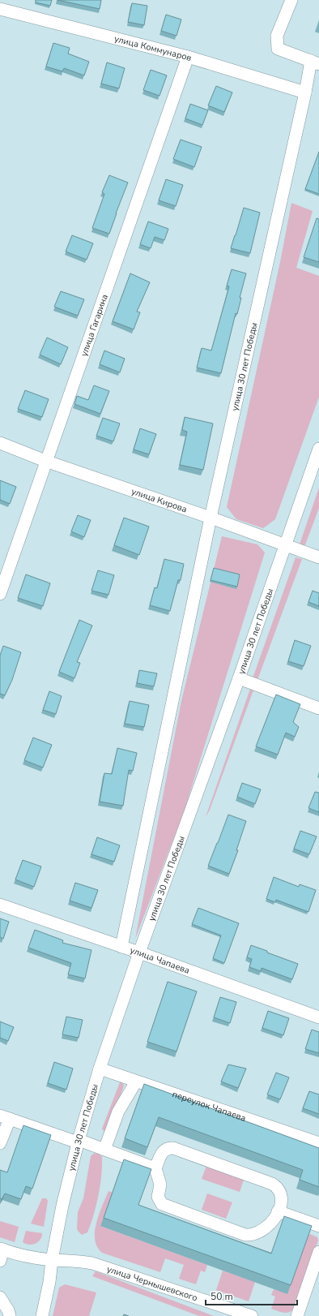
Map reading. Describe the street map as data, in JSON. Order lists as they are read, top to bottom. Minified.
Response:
{"streets":{"street":["улица Коммунаров","улица Гагарина","улица 30 лет Победы","улица Кирова","улица Чапаева","переулок Чапаева","улица Чернышевского"]},"crossings":[["улица Коммунаров","улица Гагарина"],["улица Коммунаров","улица 30 лет Победы"],["улица Гагарина","улица Кирова"],["улица 30 лет Победы","улица Кирова"],["улица 30 лет Победы","улица Чапаева"],["улица 30 лет Победы","переулок Чапаева"],["улица 30 лет Победы","улица Чернышевского"]],"scale_bar":"50 m"}
